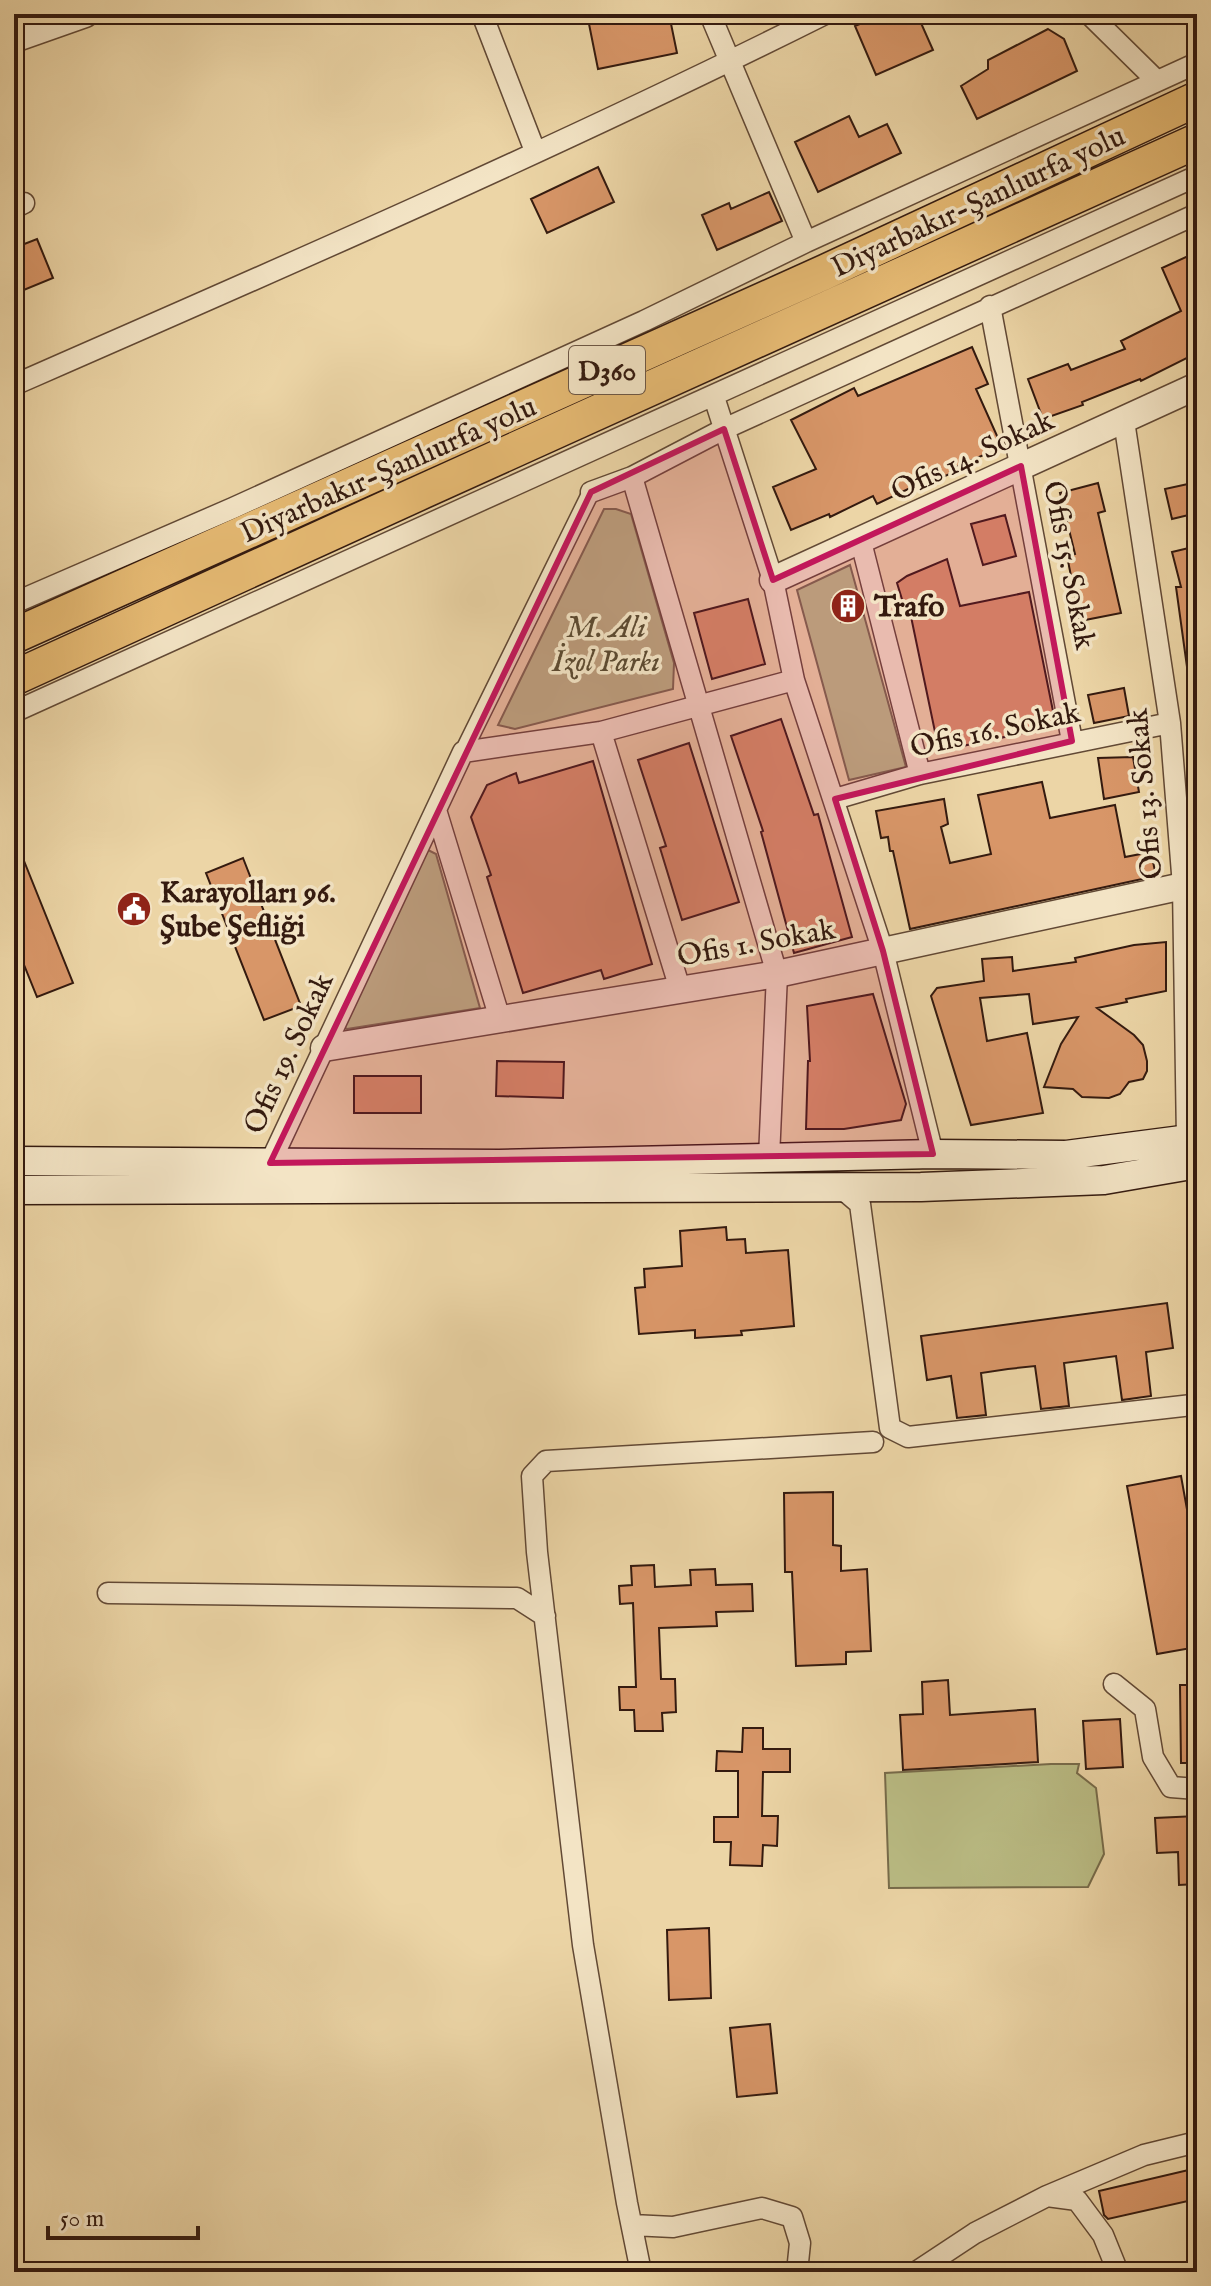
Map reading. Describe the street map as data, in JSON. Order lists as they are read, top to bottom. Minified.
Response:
{"streets":{"highway":["Diyarbakır-Şanlıurfa yolu","D360"],"street":["Ofis 14. Sokak","Ofis 15. Sokak","Ofis 16. Sokak","Ofis 13. Sokak","Ofis 1. Sokak","Ofis 19. Sokak"]},"crossings":[["Ofis 14. Sokak","Ofis 15. Sokak"],["Ofis 14. Sokak","Ofis 13. Sokak"],["Ofis 15. Sokak","Ofis 16. Sokak"],["Ofis 16. Sokak","Ofis 13. Sokak"],["Ofis 13. Sokak","Ofis 1. Sokak"],["Ofis 1. Sokak","Ofis 19. Sokak"]],"parks":["M. Ali İzol Parkı"],"places":{"building":["Trafo"],"public building":["Karayolları 96. Şube Şefliği"]},"scale_bar":"50 m"}
